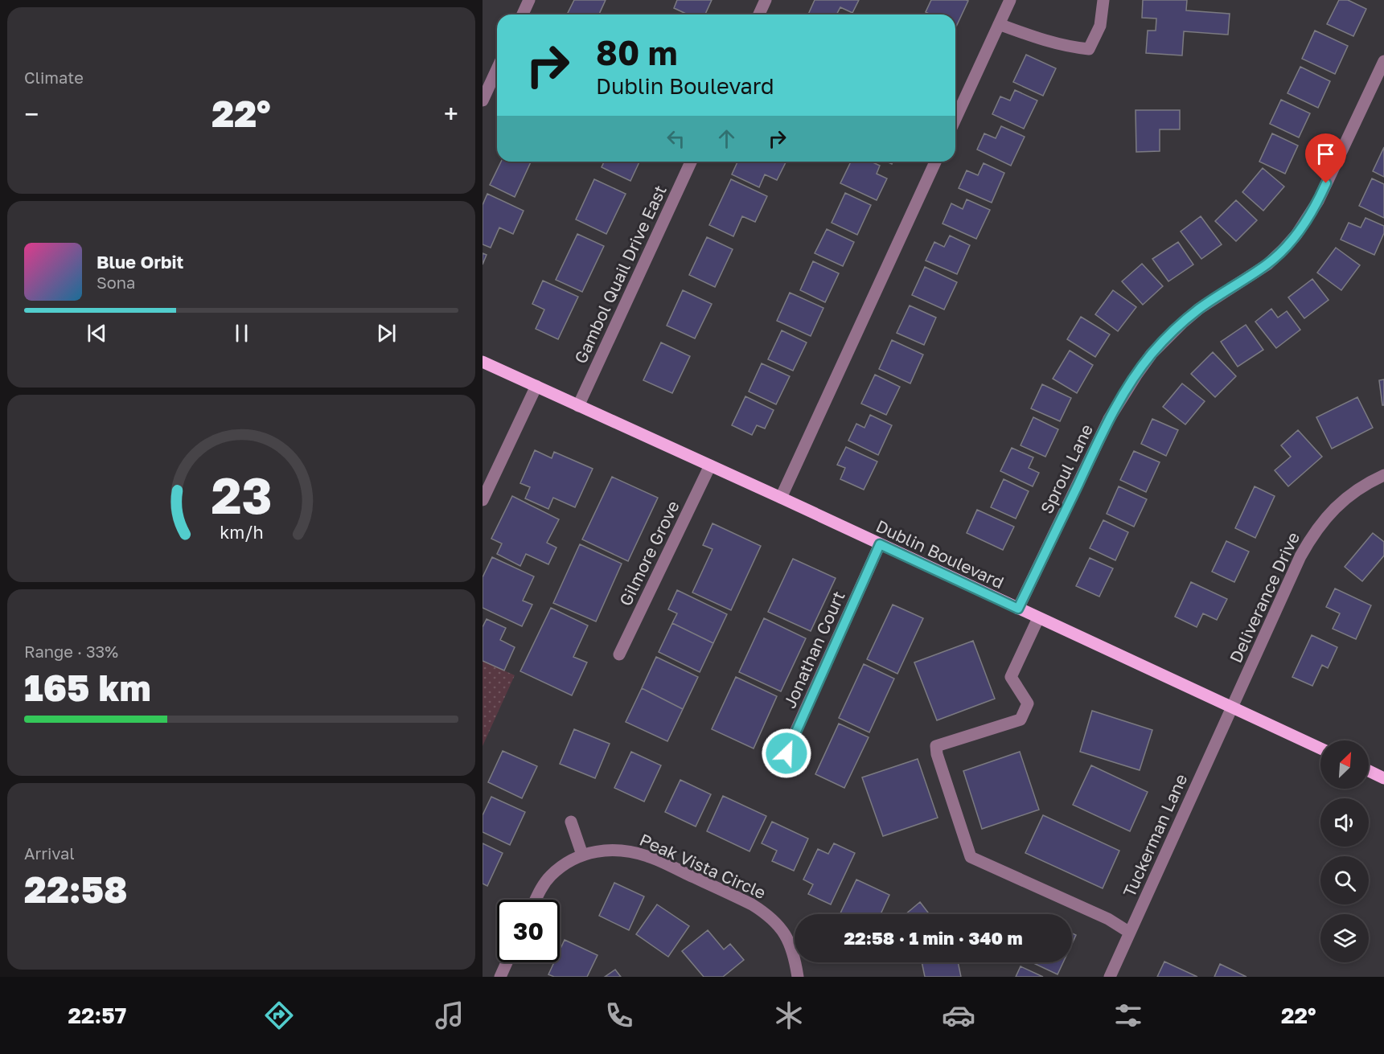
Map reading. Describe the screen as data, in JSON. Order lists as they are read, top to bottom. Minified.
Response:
{"streets":{"main road":["Dublin Boulevard"],"street":["Gambol Quail Drive East","Sproul Lane","Gilmore Grove","Deliverance Drive","Jonathan Court","Tuckerman Lane","Peak Vista Circle"]},"crossings":[["Gambol Quail Drive East","Dublin Boulevard"],["Sproul Lane","Dublin Boulevard"],["Gilmore Grove","Dublin Boulevard"],["Dublin Boulevard","Deliverance Drive"],["Dublin Boulevard","Jonathan Court"],["Dublin Boulevard","Tuckerman Lane"],["Deliverance Drive","Tuckerman Lane"]],"north":"top right","page":{"tile":["Climate",["Range · 33%","165 km"],["Arrival","22:58"]],"turn":["80 m","Dublin Boulevard"],"heat":["−","22°","+"],"song":["Blue Orbit","Sona"],"limit":"30","trip":"22:58 · 1 min · 340 m","tabs":["22:57","22°"],"gauge":["23","km/h"]}}
